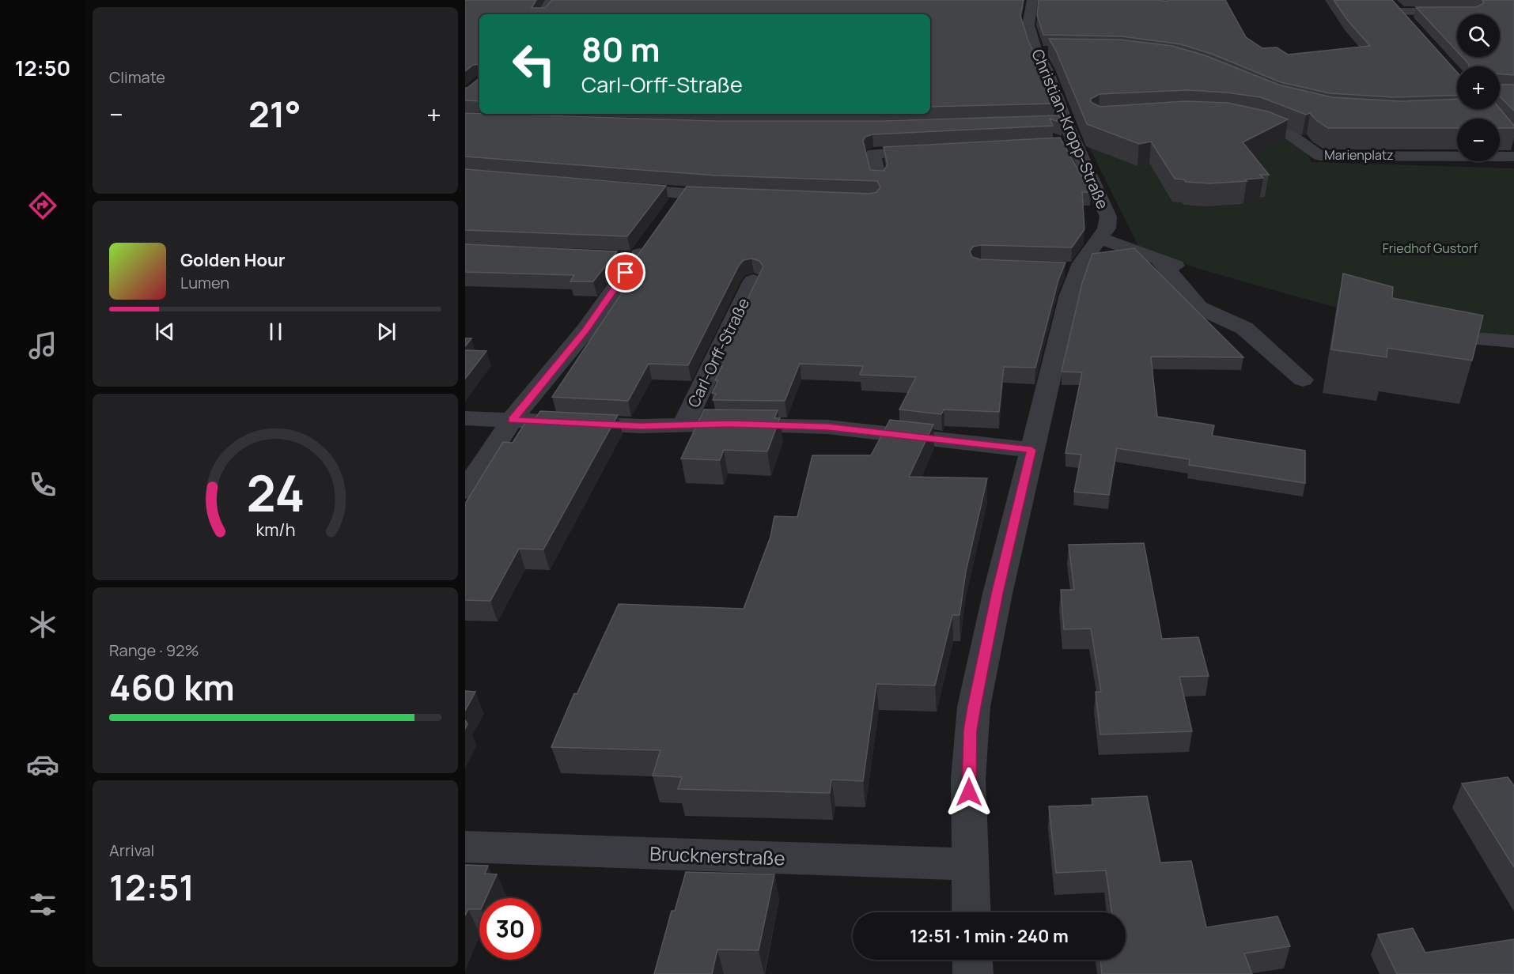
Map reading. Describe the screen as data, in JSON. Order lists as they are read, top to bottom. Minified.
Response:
{"streets":{"street":["Christian-Kropp-Straße","Marienplatz","Carl-Orff-Straße","Brucknerstraße"]},"crossings":[["Christian-Kropp-Straße","Carl-Orff-Straße"],["Christian-Kropp-Straße","Brucknerstraße"]],"parks":["Friedhof Gustorf"],"page":{"tabs":"12:50","tile":["Climate",["Range · 92%","460 km"],["Arrival","12:51"]],"map_buttons":["+","−"],"turn":["80 m","Carl-Orff-Straße"],"heat":["−","21°","+"],"song":["Golden Hour","Lumen"],"limit":"30","trip":"12:51 · 1 min · 240 m","gauge":["24","km/h"]}}
